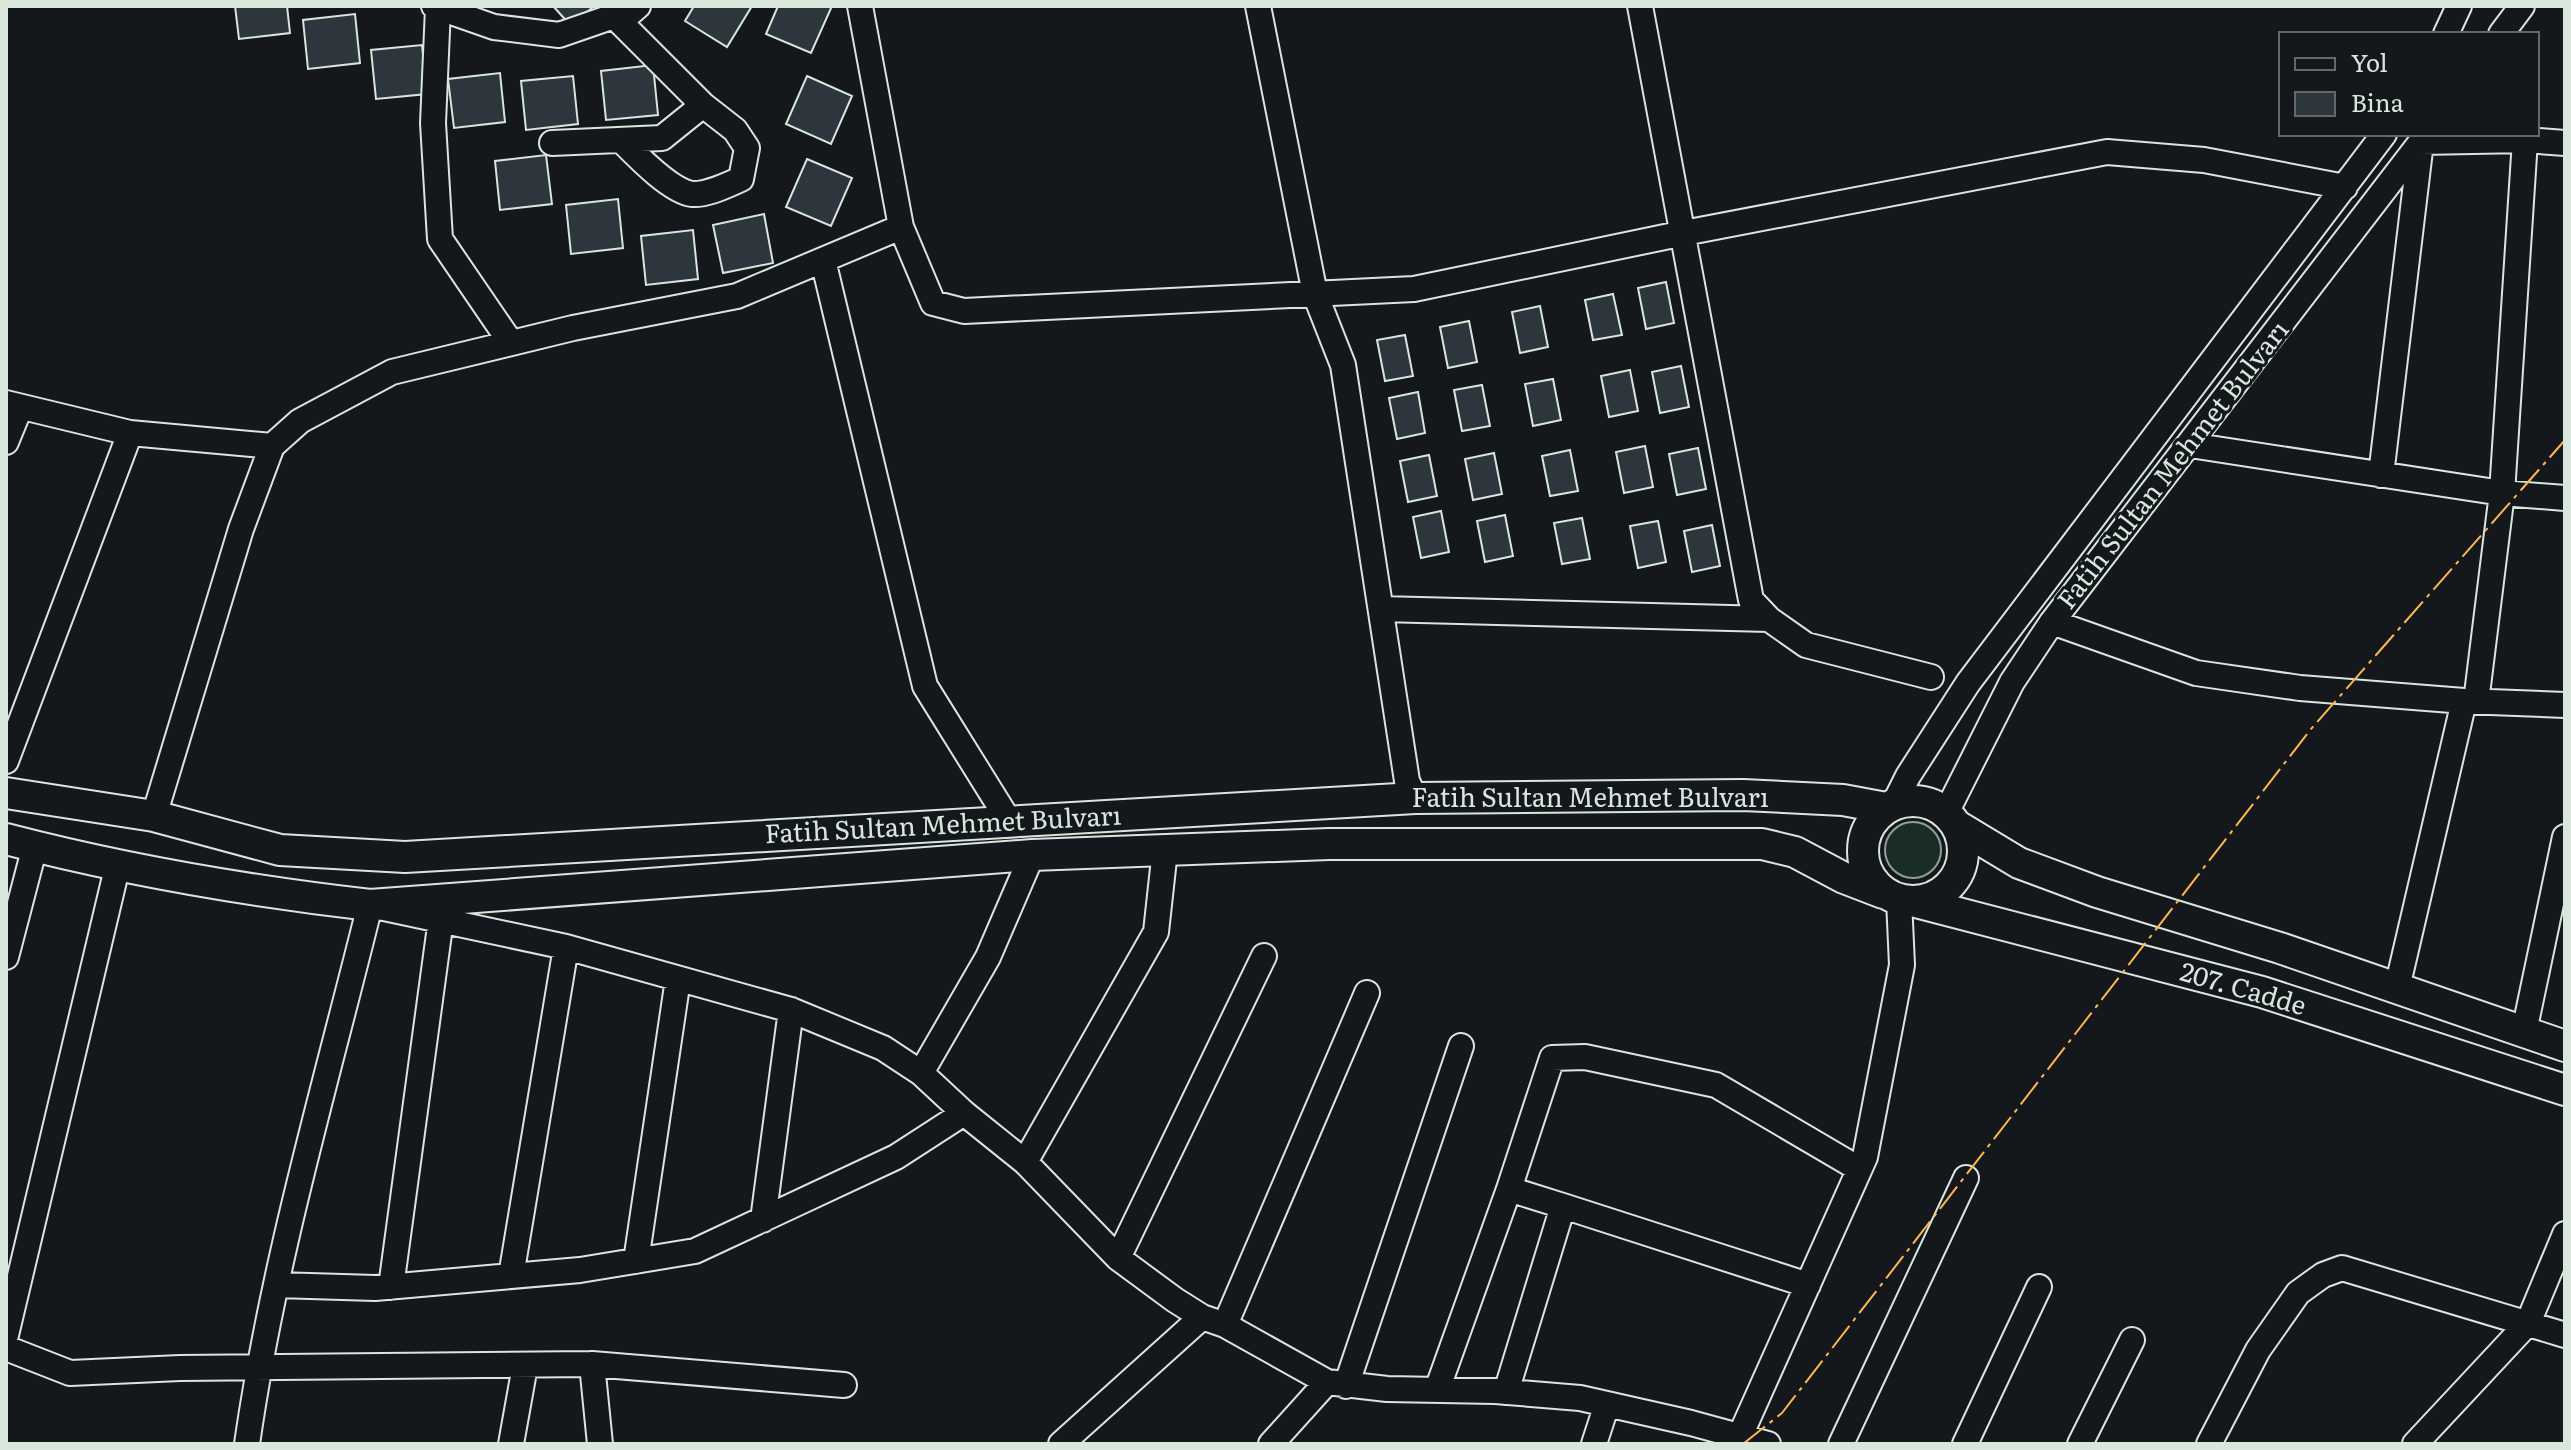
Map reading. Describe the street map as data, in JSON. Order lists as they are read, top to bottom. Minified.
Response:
{"streets":{"main road":["Fatih Sultan Mehmet Bulvarı","207. Cadde"]},"crossings":[["Fatih Sultan Mehmet Bulvarı","207. Cadde"]],"legend":["Yol","Bina"]}
